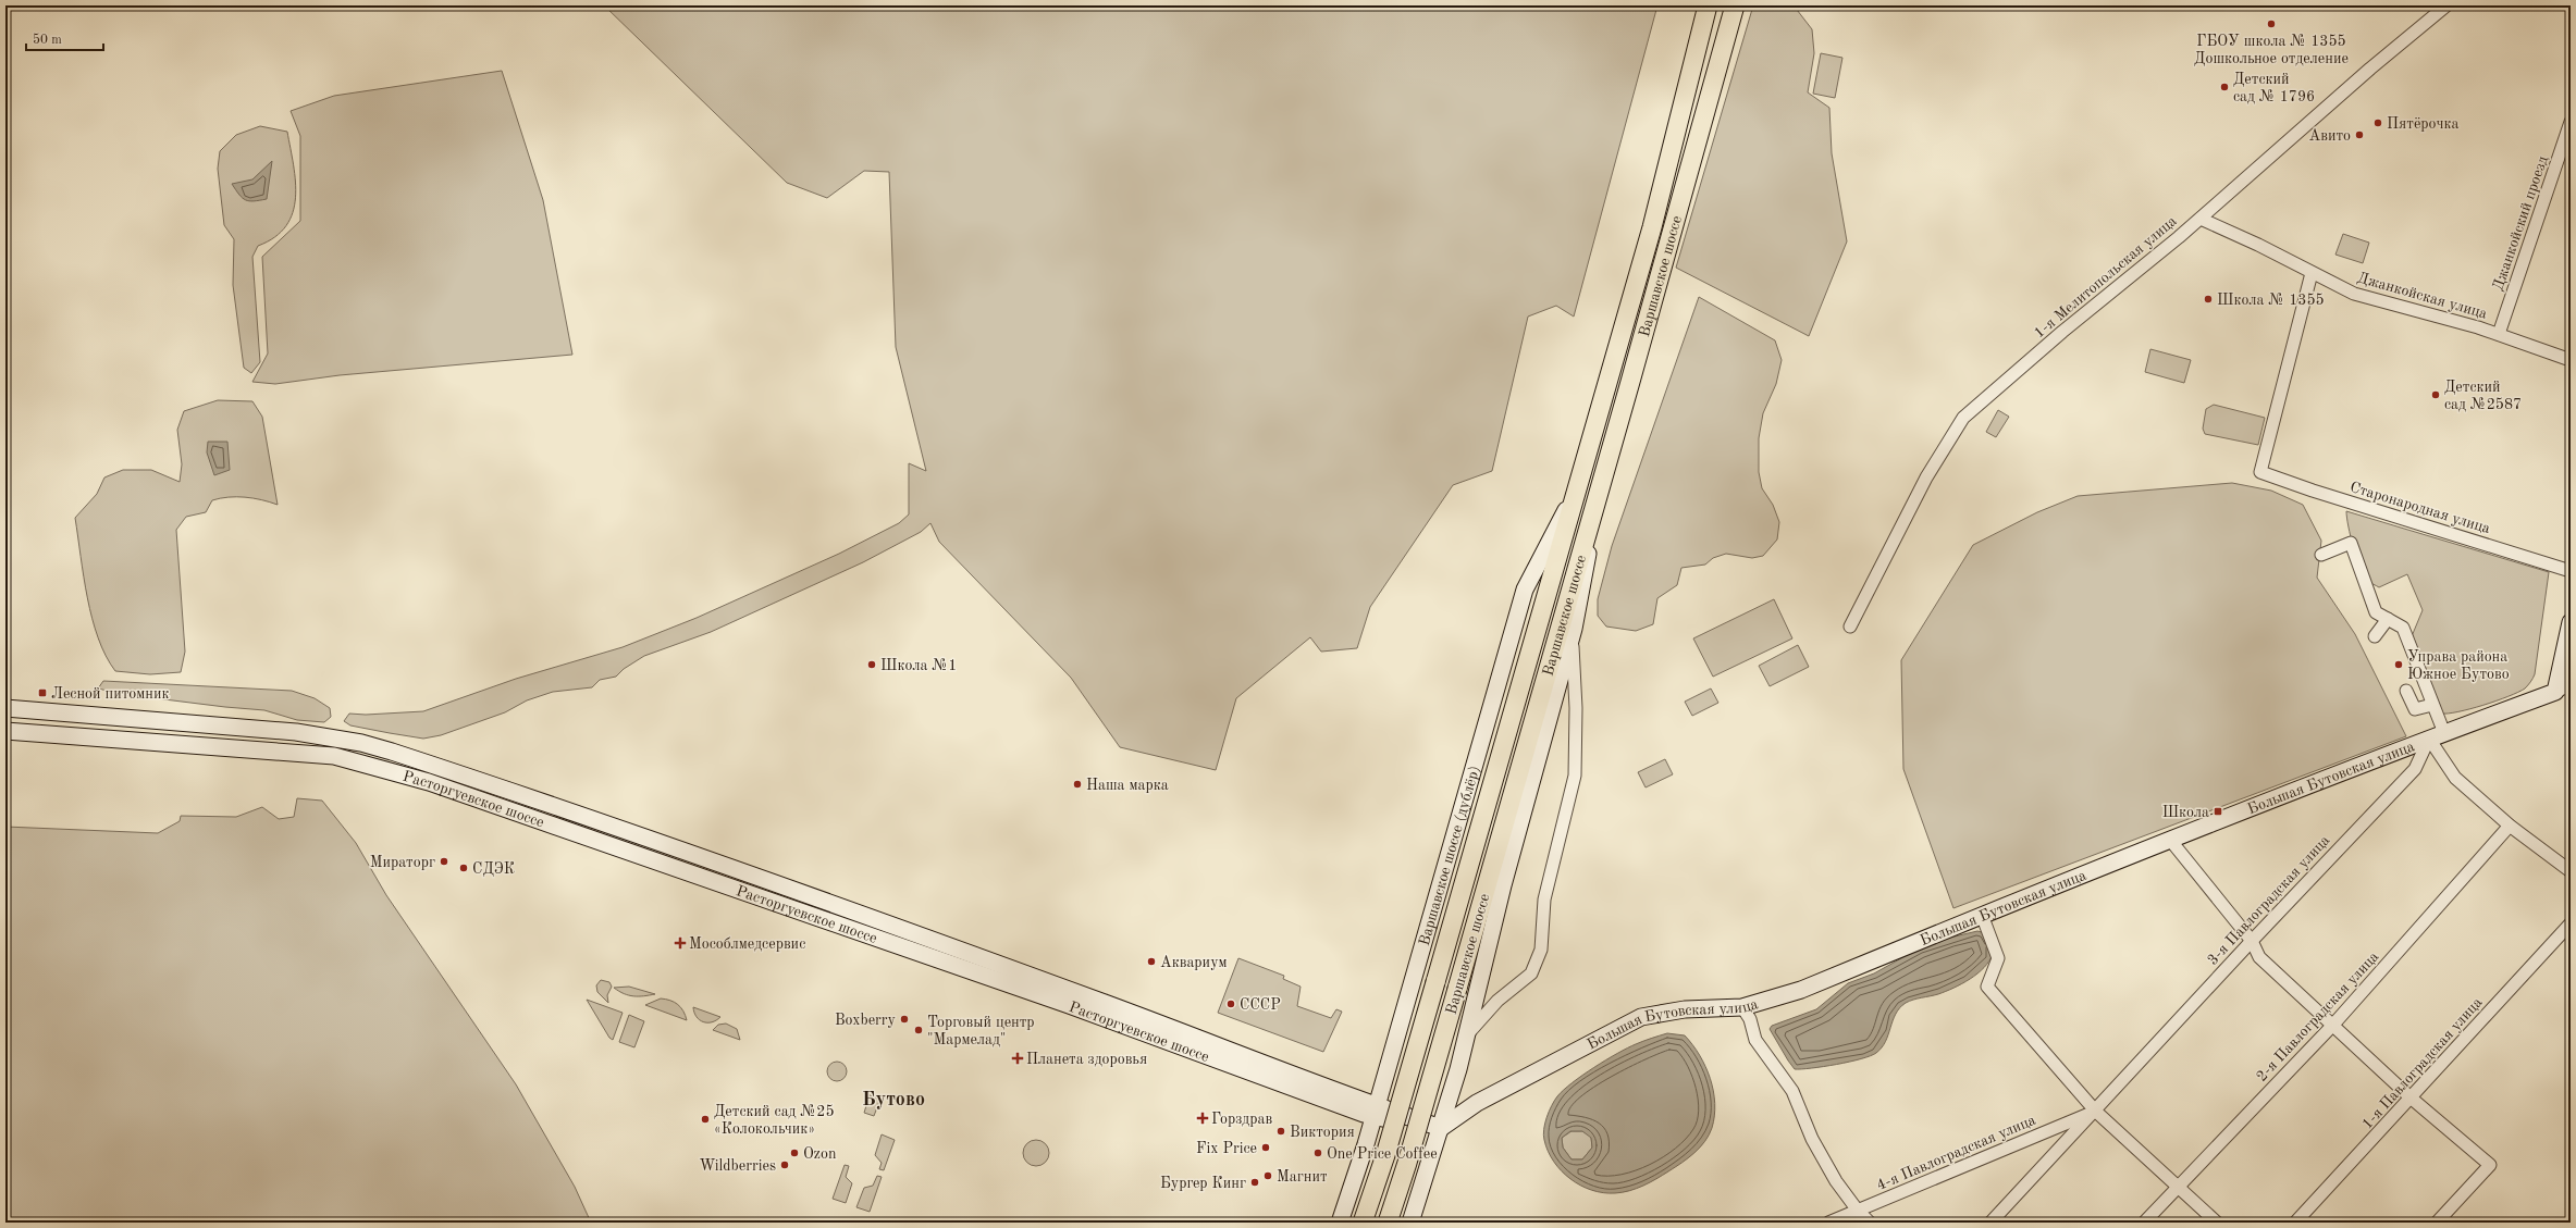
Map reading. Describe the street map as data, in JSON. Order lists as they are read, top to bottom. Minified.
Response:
{"streets":{"main road":["Варшавское шоссе","Большая Бутовская улица","Расторгуевское шоссе","Варшавское шоссе (дублёр)"],"street":["Джанкойский проезд","1-я Мелитопольская улица","Джанкойская улица","Старонародная улица","3-я Павлоградская улица","2-я Павлоградская улица","1-я Павлоградская улица","4-я Павлоградская улица"]},"crossings":[["Джанкойский проезд","Джанкойская улица"],["Варшавское шоссе","Варшавское шоссе (дублёр)"],["1-я Мелитопольская улица","Джанкойская улица"],["Джанкойская улица","Старонародная улица"],["Большая Бутовская улица","3-я Павлоградская улица"],["Расторгуевское шоссе","Варшавское шоссе (дублёр)"],["3-я Павлоградская улица","4-я Павлоградская улица"]],"districts":["Бутово"],"places":{"other":["ГБОУ школа № 1355 Дошкольное отделение","Детский сад № 1796","Пятёрочка","Авито","Школа № 1355","Детский сад №2587","Школа №1","Управа района Южное Бутово","Наша марка","Мираторг","СДЭК","Аквариум","СССР","Boxberry","Торговый центр \"Мармелад\"","Детский сад №25 «Колокольчик»","Виктория","Fix Price","Ozon","One Price Coffee","Wildberries","Магнит","Бургер Кинг"],"transit":["Лесной питомник","Школа"],"health":["Мособлмедсервис","Планета здоровья","Горздрав"]},"scale_bar":"50 m"}
